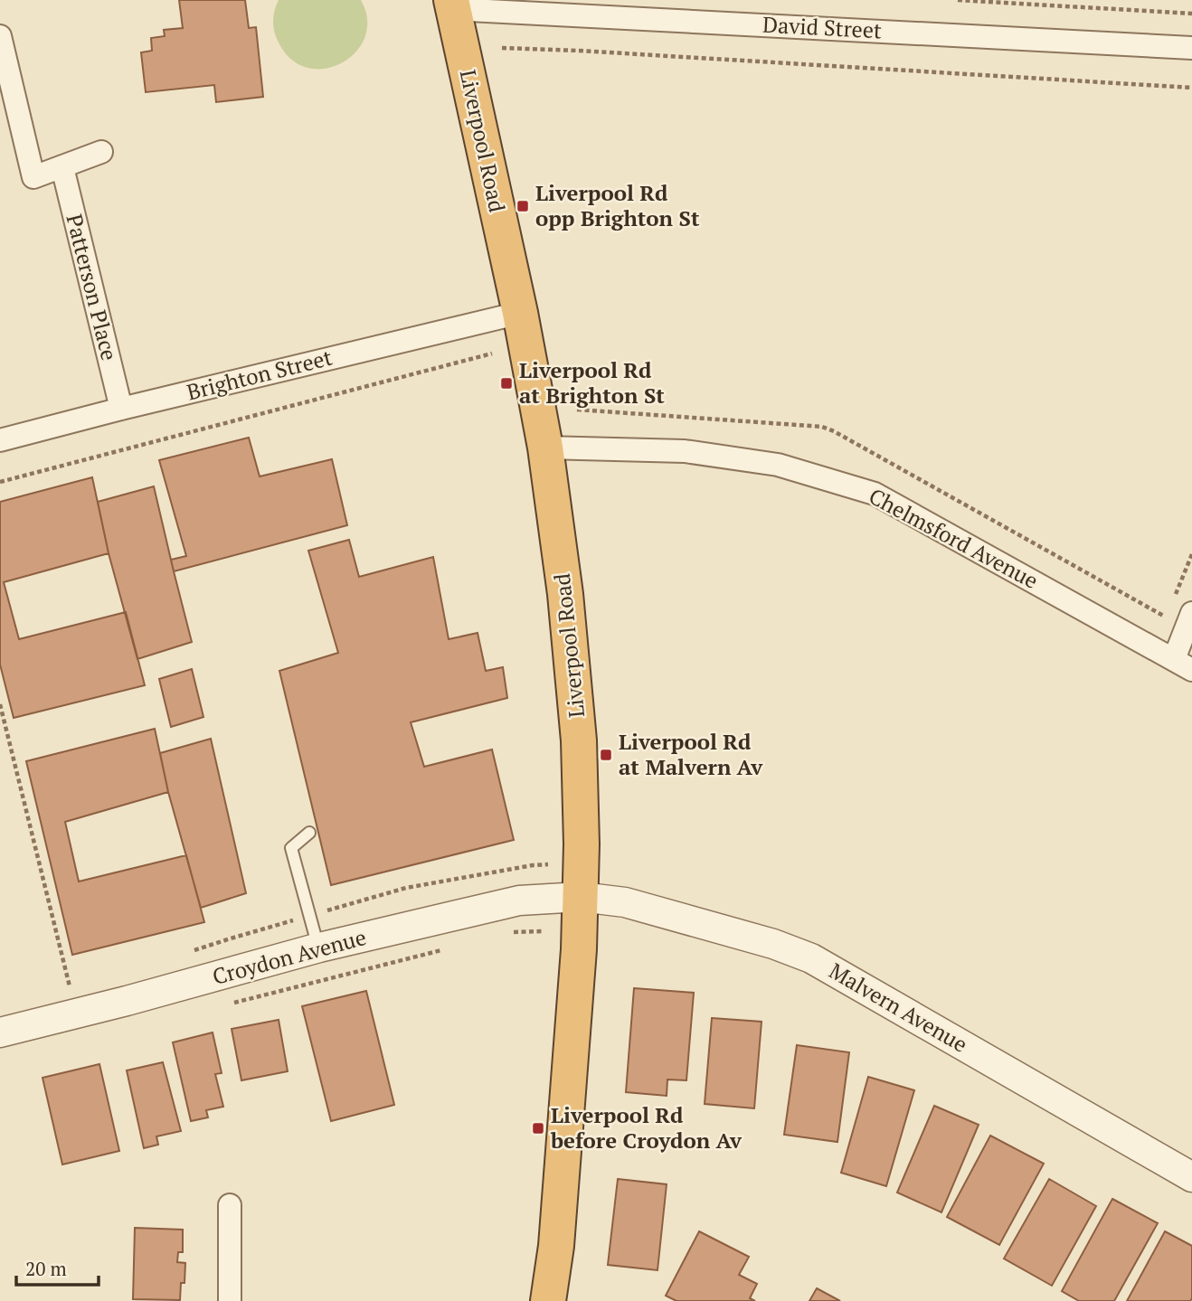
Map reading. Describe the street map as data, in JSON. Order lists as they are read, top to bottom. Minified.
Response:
{"streets":{"highway":["Liverpool Road"],"street":["David Street","Patterson Place","Brighton Street","Chelmsford Avenue","Croydon Avenue","Malvern Avenue"]},"crossings":[["David Street","Liverpool Road"],["Liverpool Road","Brighton Street"],["Liverpool Road","Chelmsford Avenue"],["Liverpool Road","Croydon Avenue"],["Liverpool Road","Malvern Avenue"],["Patterson Place","Brighton Street"],["Croydon Avenue","Malvern Avenue"]],"places":{"transit":["Liverpool Rd opp Brighton St","Liverpool Rd at Brighton St","Liverpool Rd at Malvern Av","Liverpool Rd before Croydon Av"]},"scale_bar":"20 m"}
